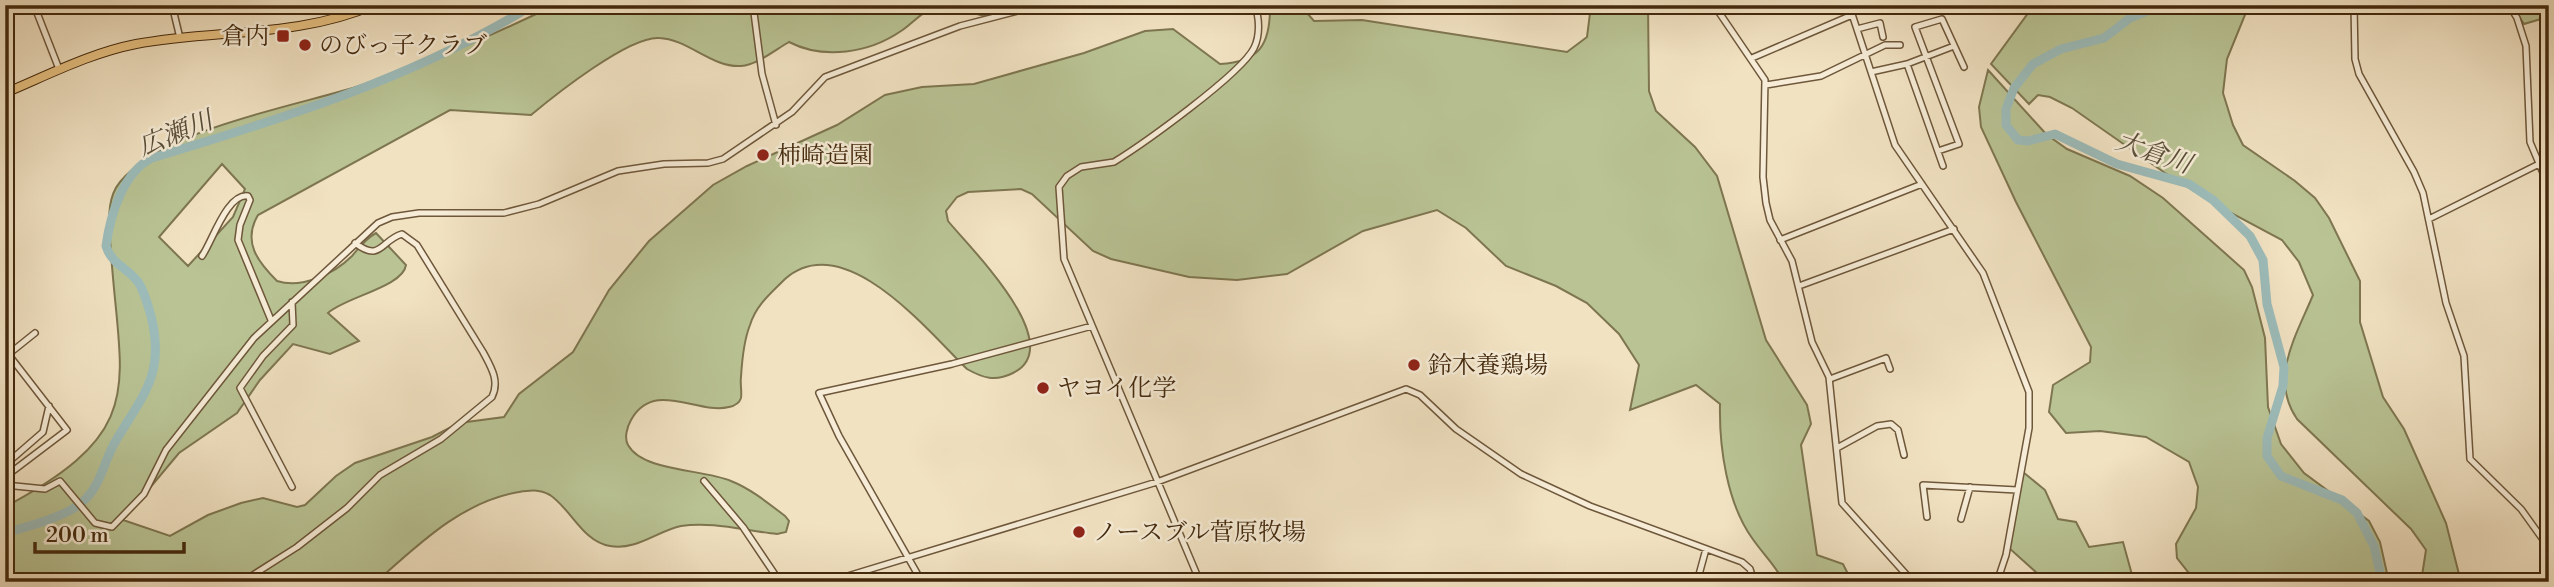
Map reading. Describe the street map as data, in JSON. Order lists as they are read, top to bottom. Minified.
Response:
{"water":["広瀬川","大倉川"],"places":{"transit":["倉内"],"other":["のびっ子クラブ","柿崎造園","鈴木養鶏場","ヤヨイ化学","ノースブル菅原牧場"]},"scale_bar":"200 m"}
